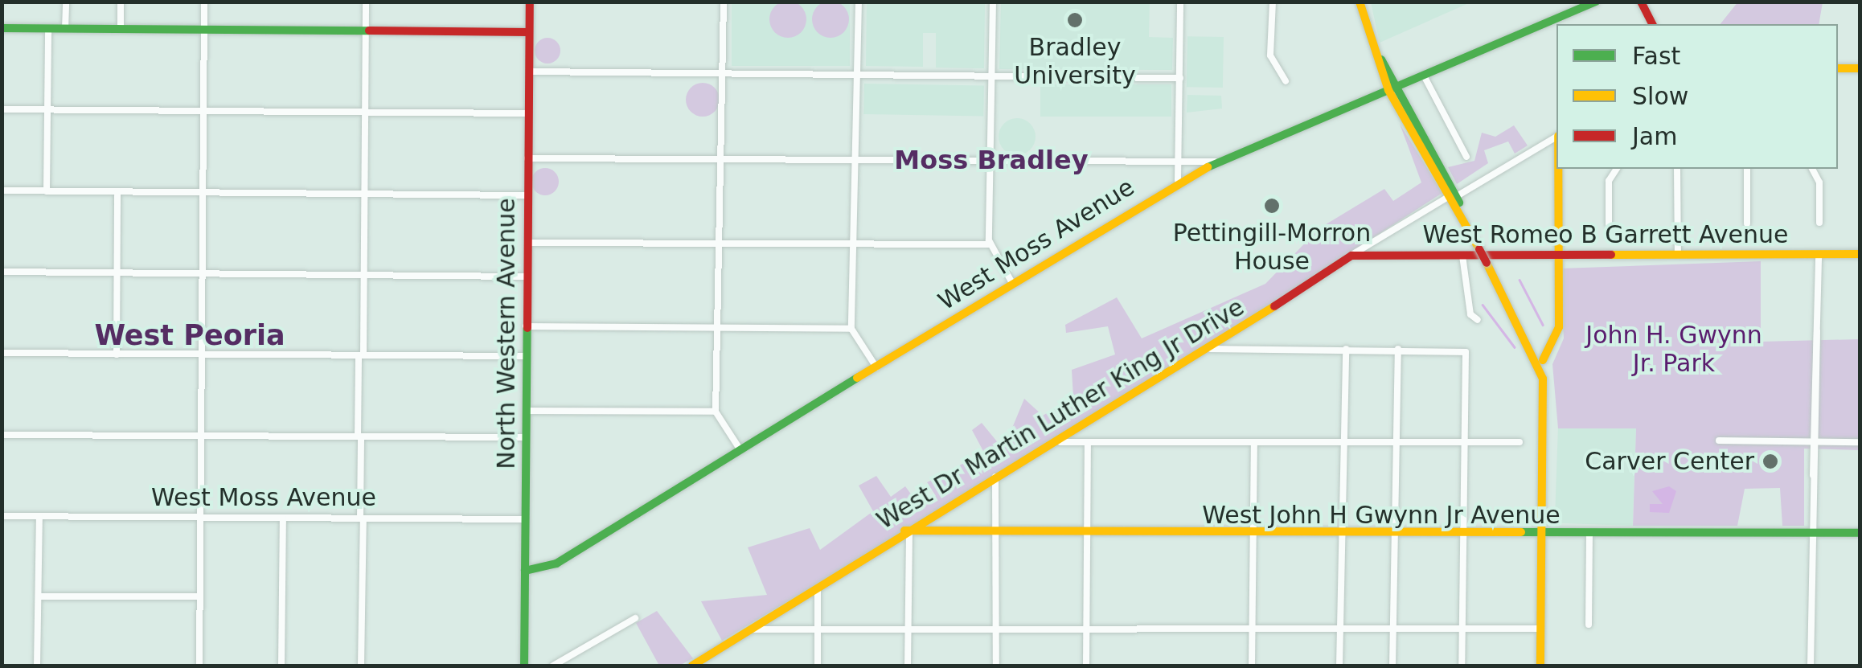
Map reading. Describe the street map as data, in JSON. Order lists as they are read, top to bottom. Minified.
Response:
{"streets":{"street":["West Romeo B Garrett Avenue","West Moss Avenue","North Western Avenue","West Dr Martin Luther King Jr Drive","West John H Gwynn Jr Avenue"]},"crossings":[["West Romeo B Garrett Avenue","West Dr Martin Luther King Jr Drive"],["West Moss Avenue","North Western Avenue"],["West Dr Martin Luther King Jr Drive","West John H Gwynn Jr Avenue"]],"districts":["Moss Bradley","West Peoria"],"parks":["John H. Gwynn Jr. Park"],"places":["Bradley University","Pettingill-Morron House","Carver Center"],"legend":["Fast","Slow","Jam"]}
